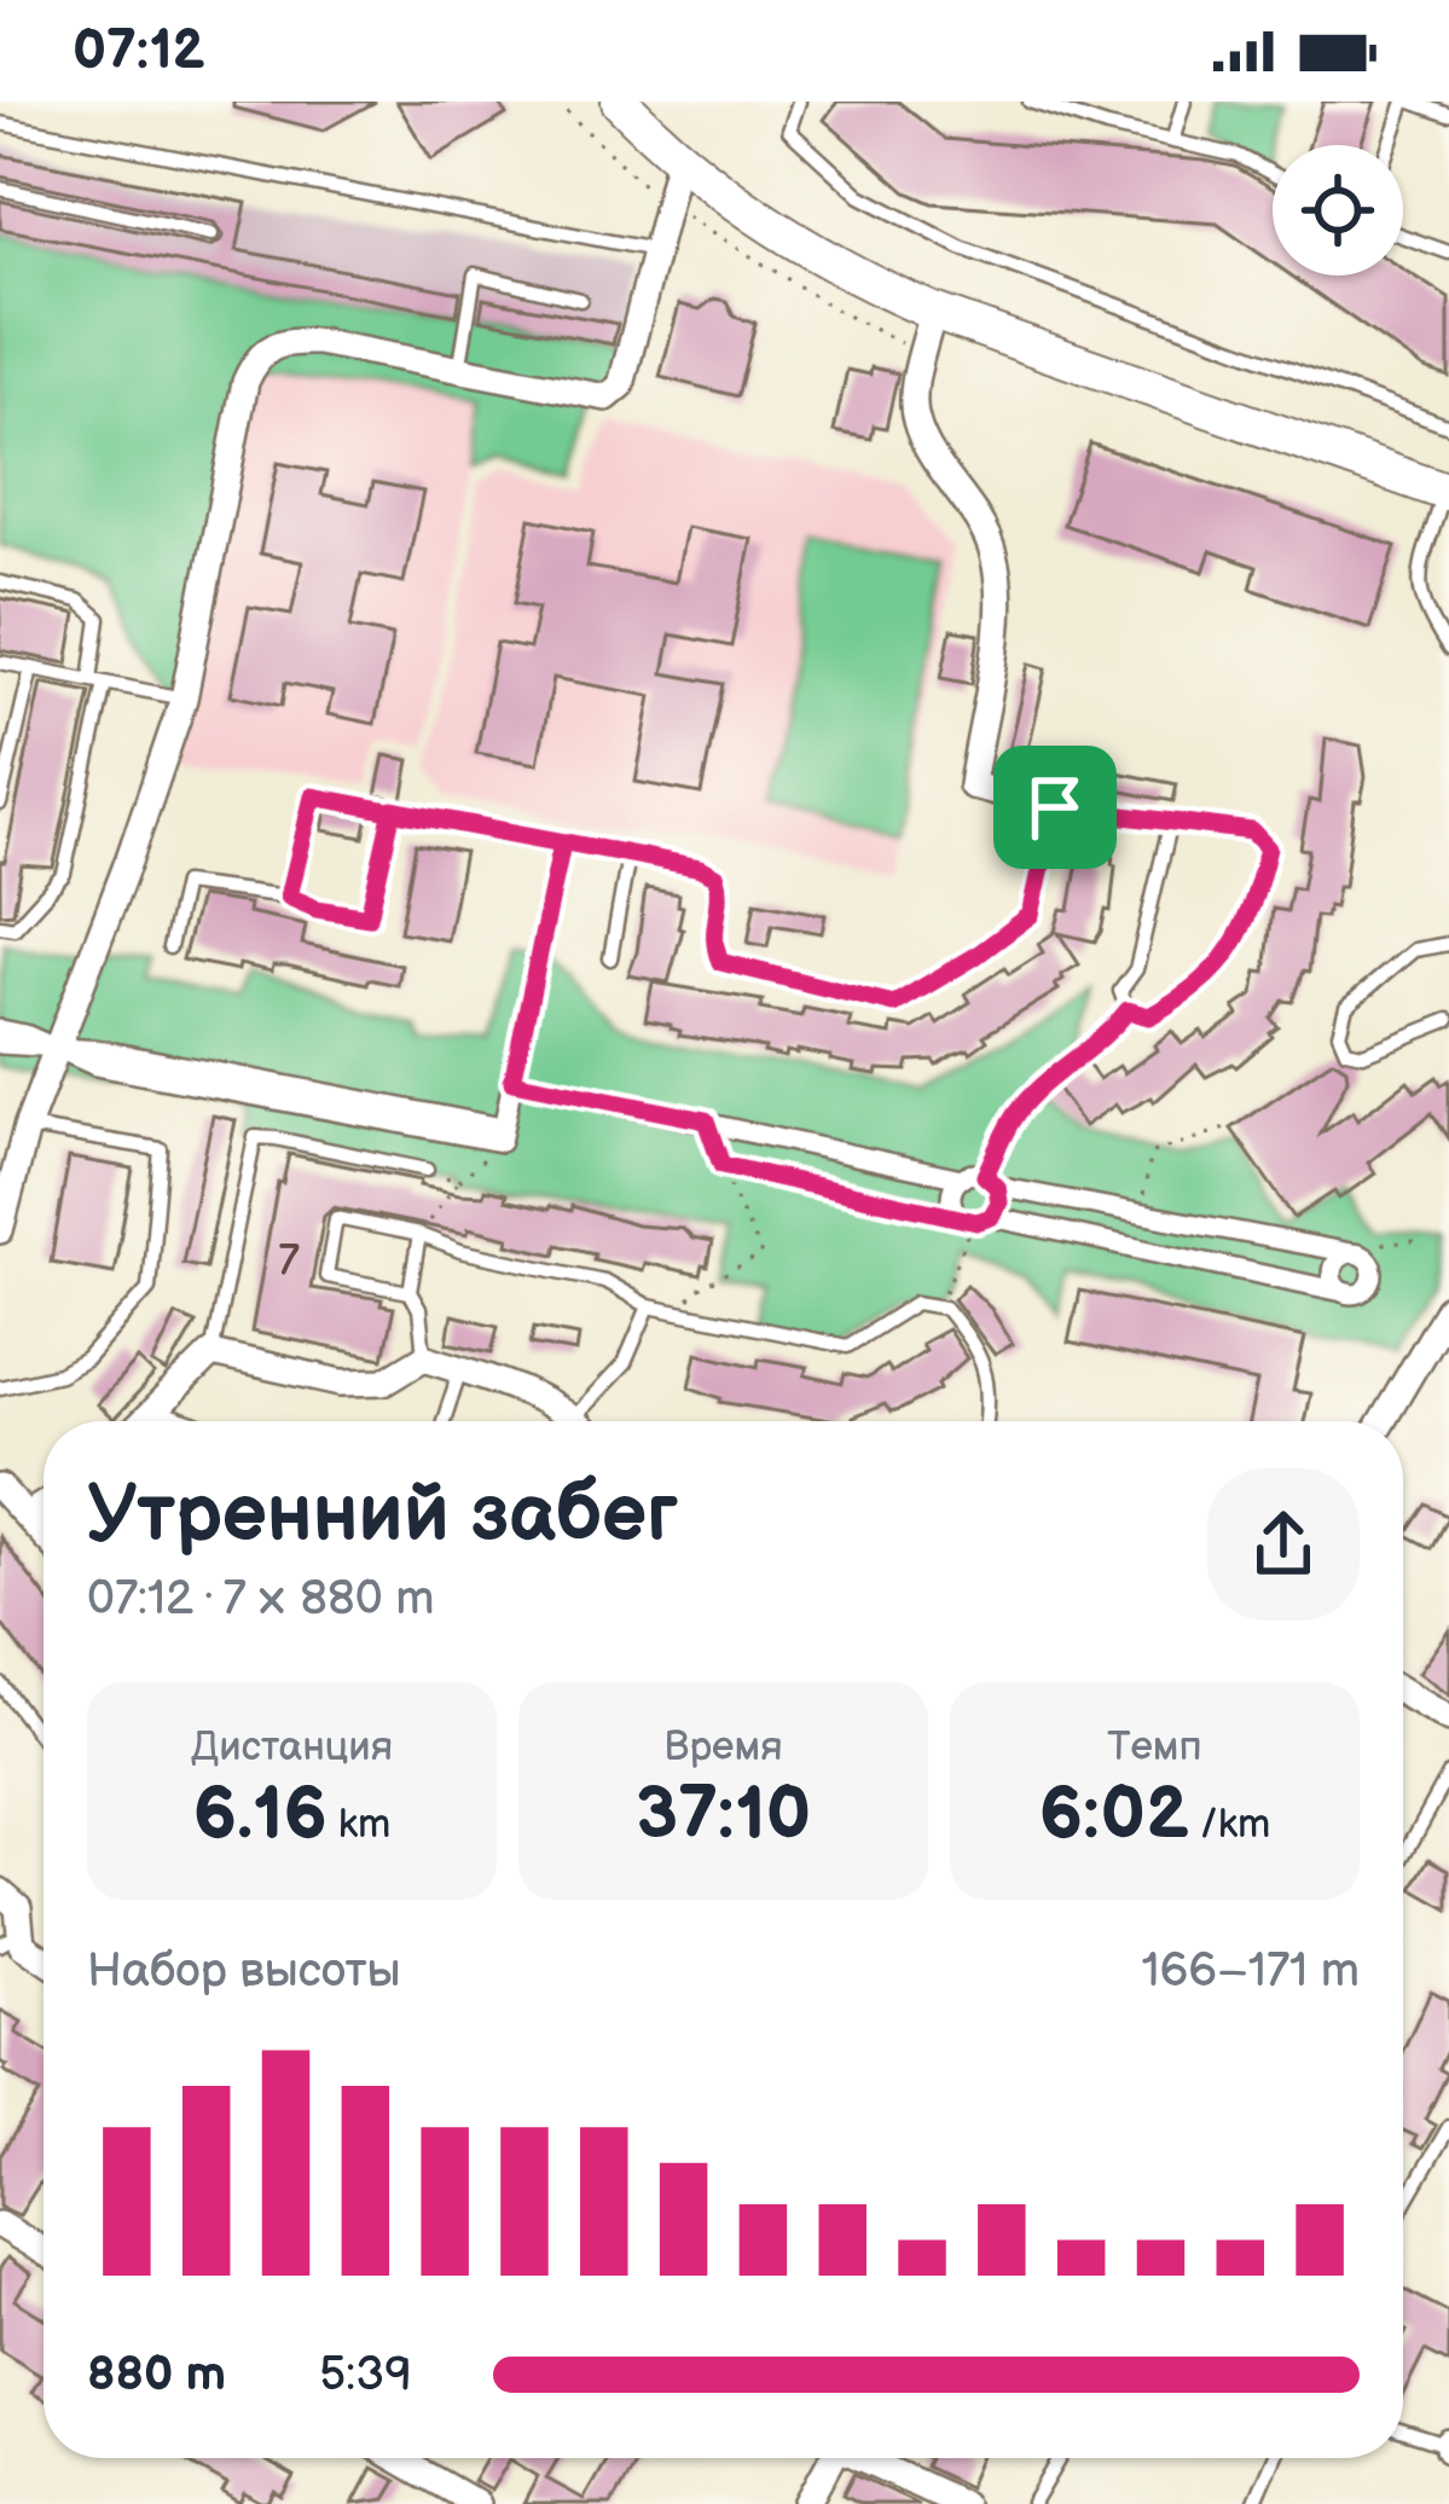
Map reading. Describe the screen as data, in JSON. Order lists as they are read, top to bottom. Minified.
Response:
{"house_numbers":["7"],"page":{"status":"07:12","heading":["Утренний забег","07:12 · 7 × 880 m"],"stats":[["Дистанция","6.16 km"],["Время","37:10"],["Темп","6:02 /km"]],"chart":["Набор высоты","166–171 m"],"list":[{"name":"880 m","note":"5:39"}]}}
